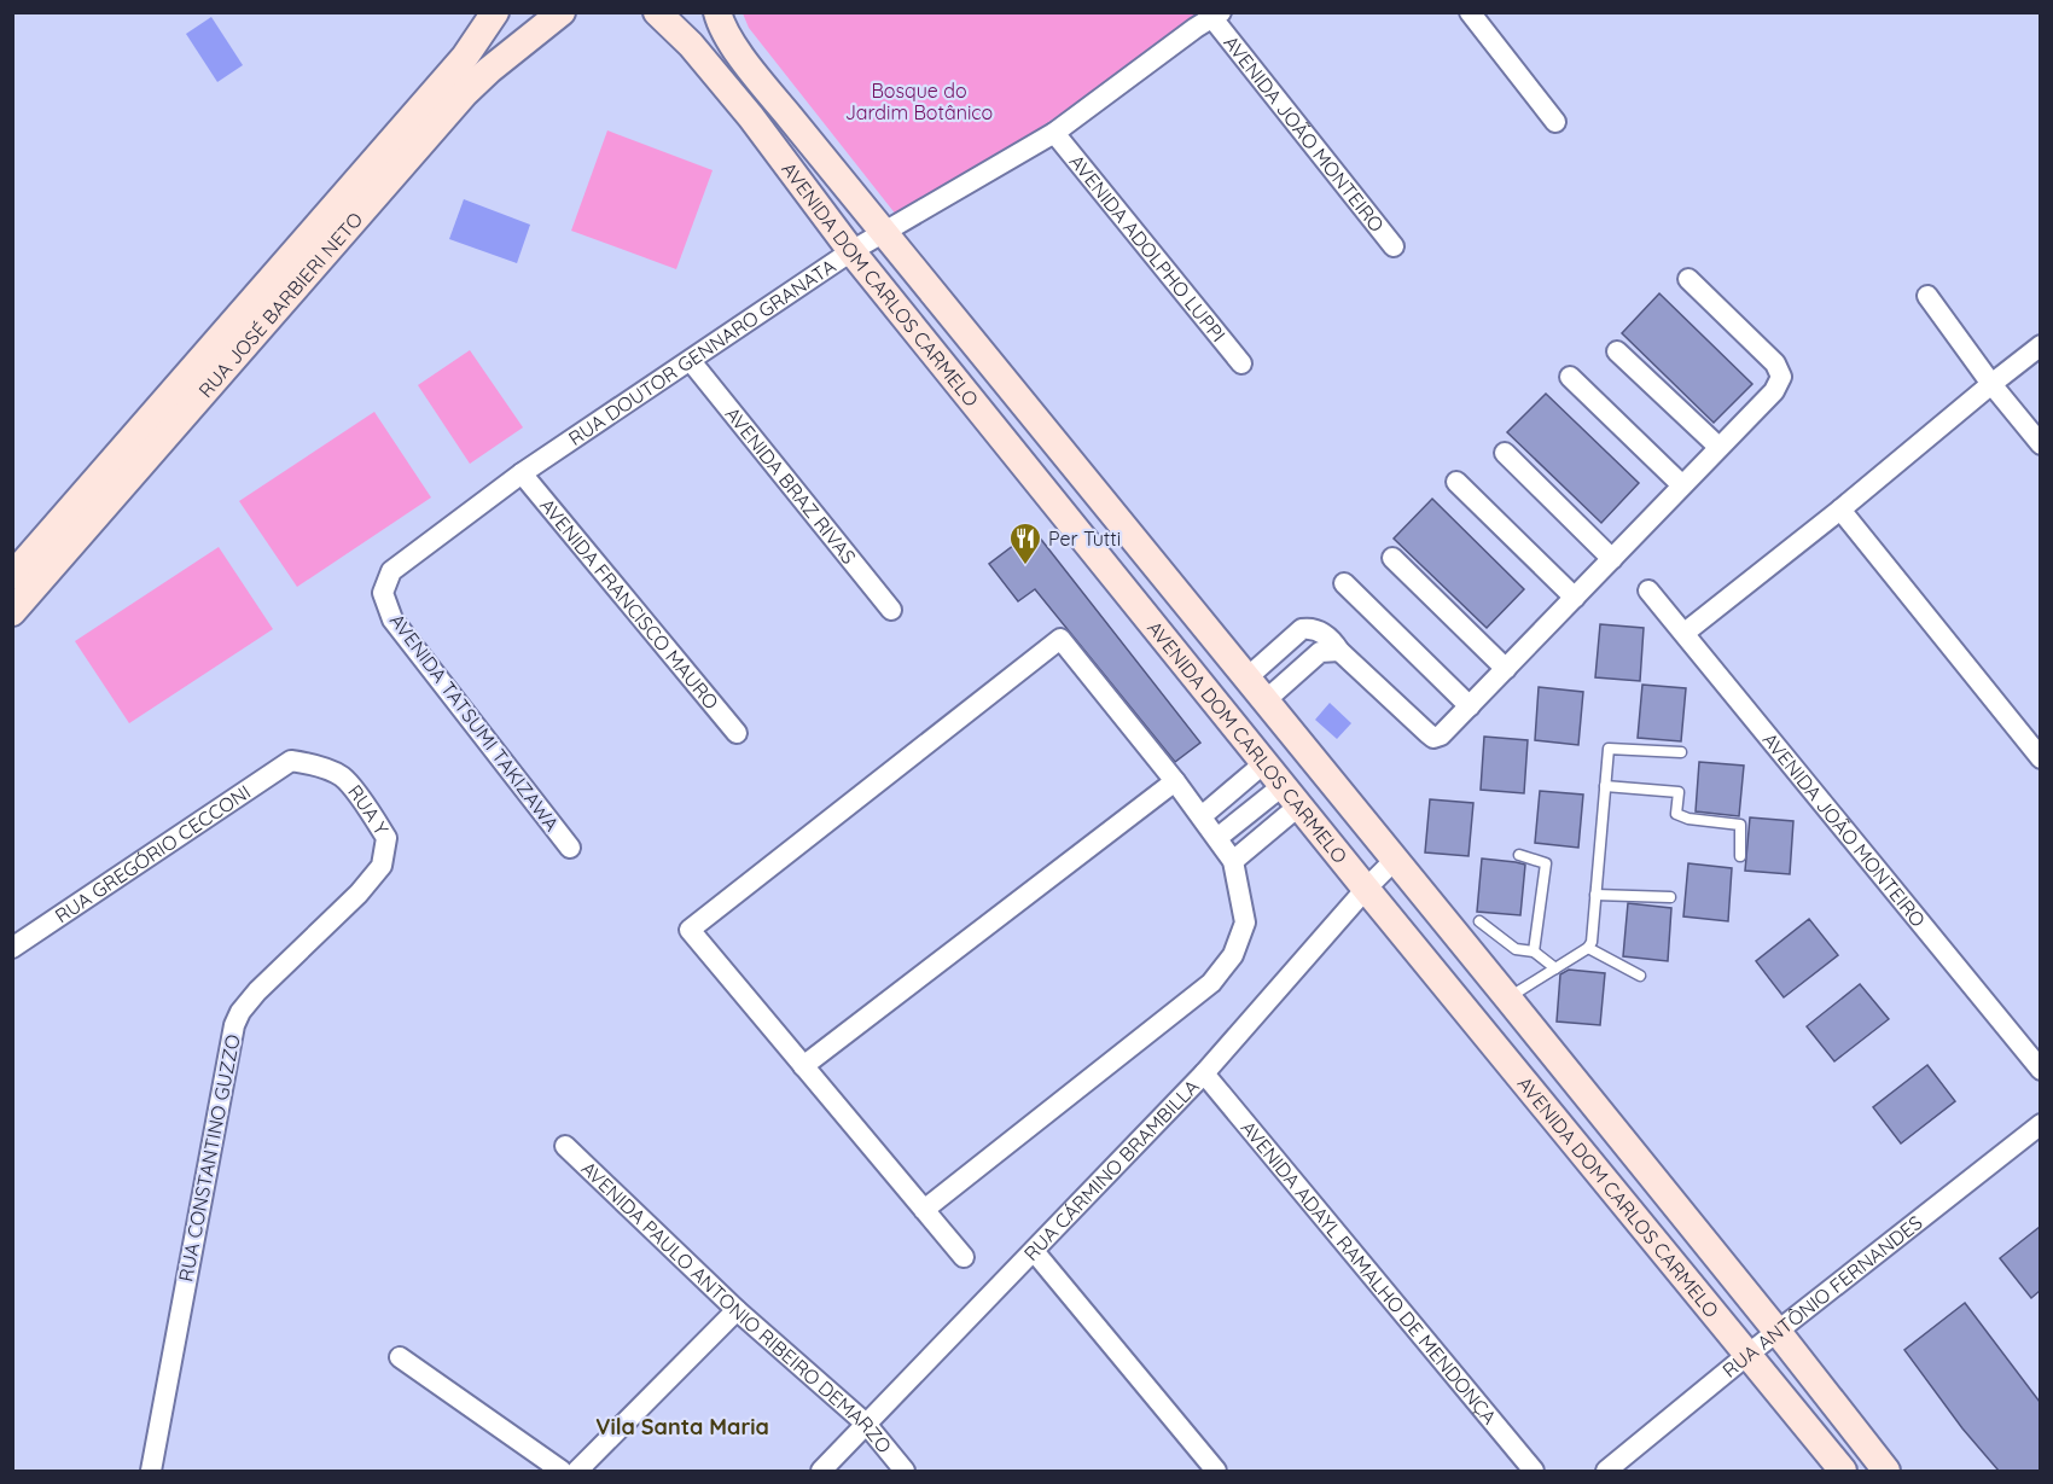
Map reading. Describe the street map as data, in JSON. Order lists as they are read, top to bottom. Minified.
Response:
{"streets":{"street":["AVENIDA JOÃO MONTEIRO","AVENIDA ADOLPHO LUPPI","AVENIDA DOM CARLOS CARMELO","RUA JOSÉ BARBIERI NETO","RUA DOUTOR GENNARO GRANATA","AVENIDA BRAZ RIVAS","AVENIDA FRANCISCO MAURO","AVENIDA TATSUMI TAKIZAWA","RUA Y","RUA GREGÓRIO CECCONI","RUA CONSTANTINO GUZZO","RUA CÁRMINO BRAMBILLA","AVENIDA ADAYL RAMALHO DE MENDONÇA","RUA ANTÔNIO FERNANDES","AVENIDA PAULO ANTONIO RIBEIRO DEMARZO"]},"crossings":[["AVENIDA JOÃO MONTEIRO","RUA DOUTOR GENNARO GRANATA"],["AVENIDA ADOLPHO LUPPI","RUA DOUTOR GENNARO GRANATA"],["AVENIDA DOM CARLOS CARMELO","RUA DOUTOR GENNARO GRANATA"],["AVENIDA DOM CARLOS CARMELO","RUA CÁRMINO BRAMBILLA"],["AVENIDA DOM CARLOS CARMELO","RUA ANTÔNIO FERNANDES"],["RUA DOUTOR GENNARO GRANATA","AVENIDA BRAZ RIVAS"],["RUA DOUTOR GENNARO GRANATA","AVENIDA FRANCISCO MAURO"],["RUA DOUTOR GENNARO GRANATA","AVENIDA TATSUMI TAKIZAWA"],["RUA Y","RUA GREGÓRIO CECCONI"],["RUA Y","RUA CONSTANTINO GUZZO"],["RUA CÁRMINO BRAMBILLA","AVENIDA ADAYL RAMALHO DE MENDONÇA"],["RUA CÁRMINO BRAMBILLA","AVENIDA PAULO ANTONIO RIBEIRO DEMARZO"]],"districts":["Vila Santa Maria"],"parks":["Bosque do Jardim Botânico"],"places":{"restaurant":["Per Tutti"]}}
